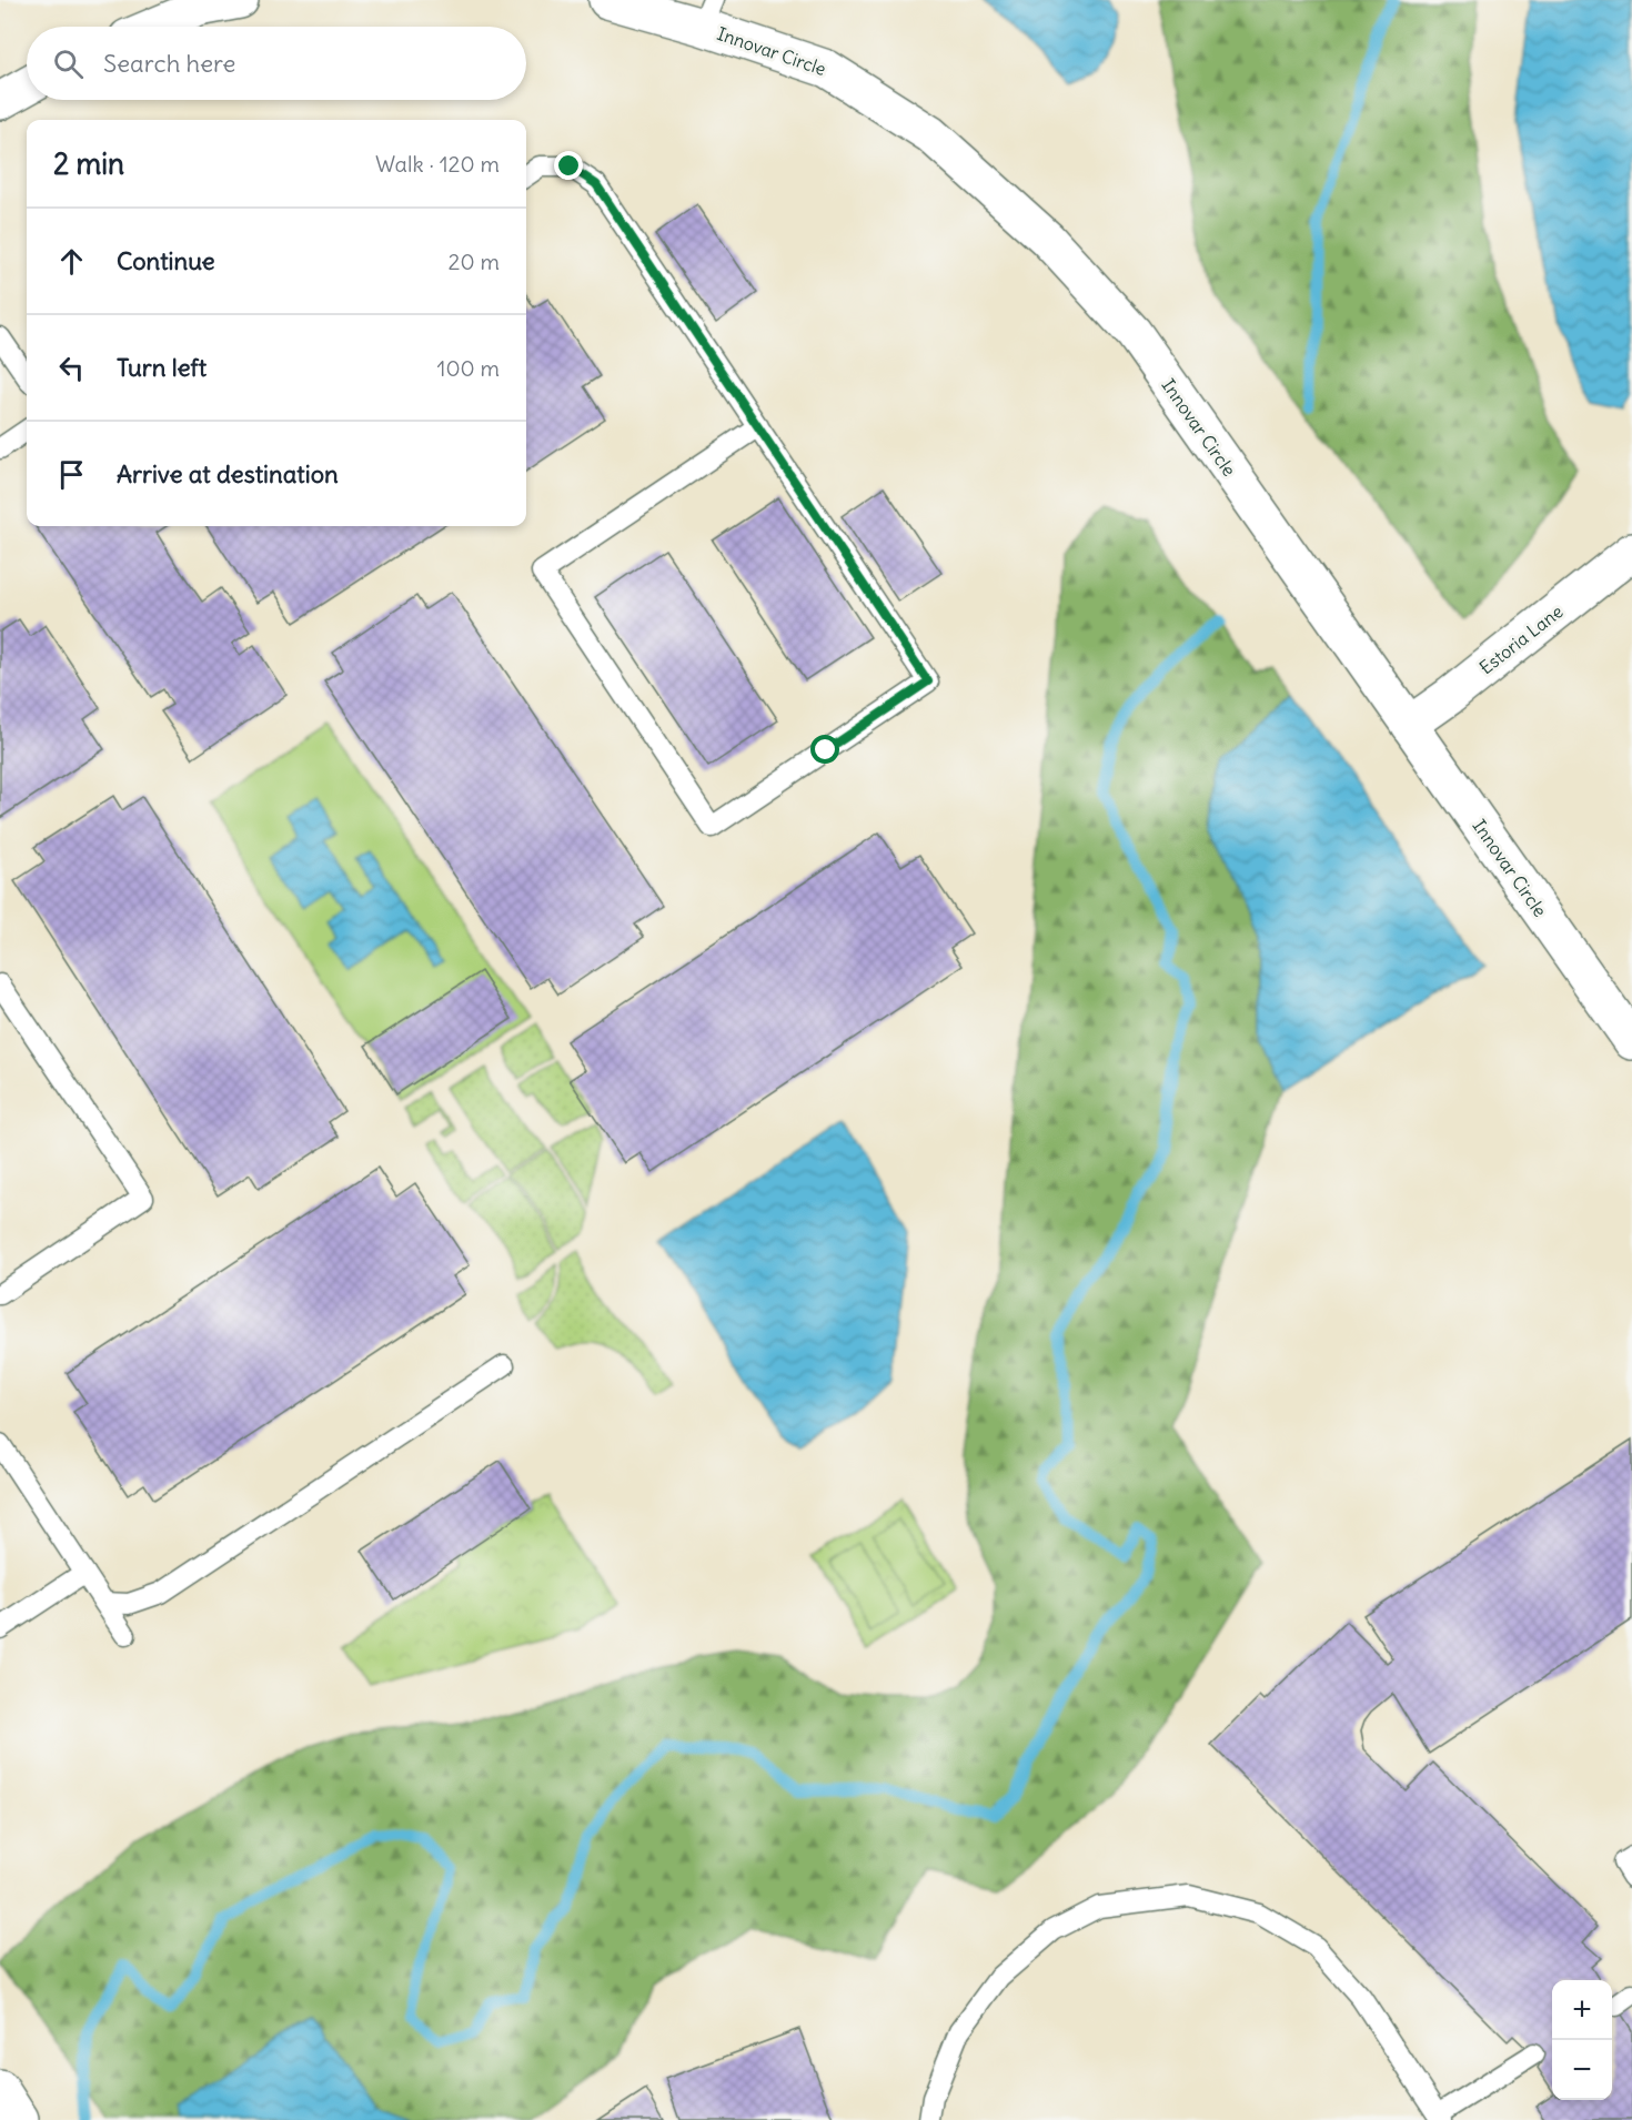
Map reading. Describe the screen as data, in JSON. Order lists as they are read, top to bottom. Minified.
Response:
{"streets":{"street":["Innovar Circle","Estoria Lane"]},"crossings":[["Innovar Circle","Estoria Lane"]],"page":{"search":"Search here","heading":["2 min","Walk · 120 m"],"list":[["Continue","20 m"],["Turn left","100 m"],"Arrive at destination"],"map_buttons":["+","−"]}}
